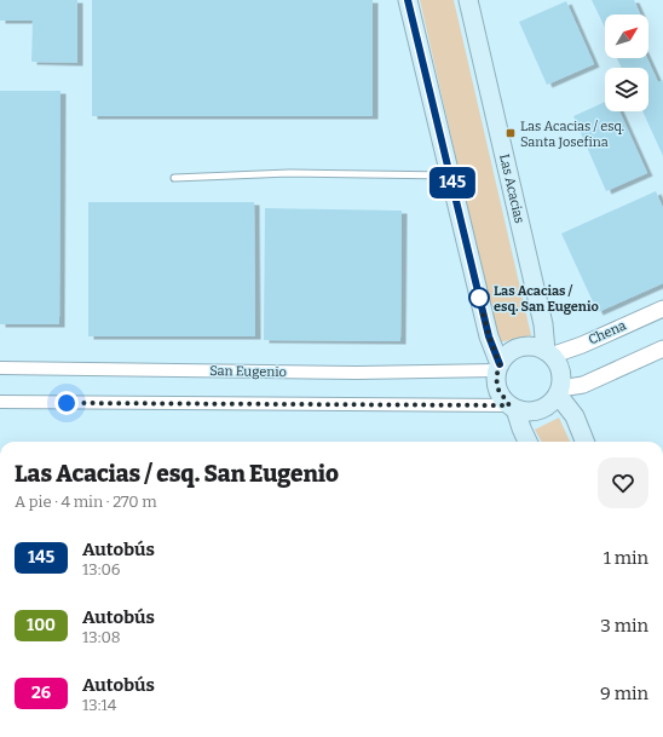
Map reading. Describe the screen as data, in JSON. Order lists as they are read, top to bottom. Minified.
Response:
{"streets":{"main road":["Las Acacias"],"street":["Chena","San Eugenio"]},"crossings":[["Las Acacias","Chena"],["Las Acacias","San Eugenio"],["Chena","San Eugenio"]],"places":{"transit":["Las Acacias / esq. Santa Josefina"],"other":["Las Acacias / esq. San Eugenio"]},"lines":["bus line 145"],"north":"top right","page":{"on_map":"145","heading":["Las Acacias / esq. San Eugenio","A pie · 4 min · 270 m"],"list":[{"mark":"145","name":"Autobús","note":"13:06","value":"1 min"},{"mark":"100","name":"Autobús","note":"13:08","value":"3 min"},{"mark":"26","name":"Autobús","note":"13:14","value":"9 min"}]}}
